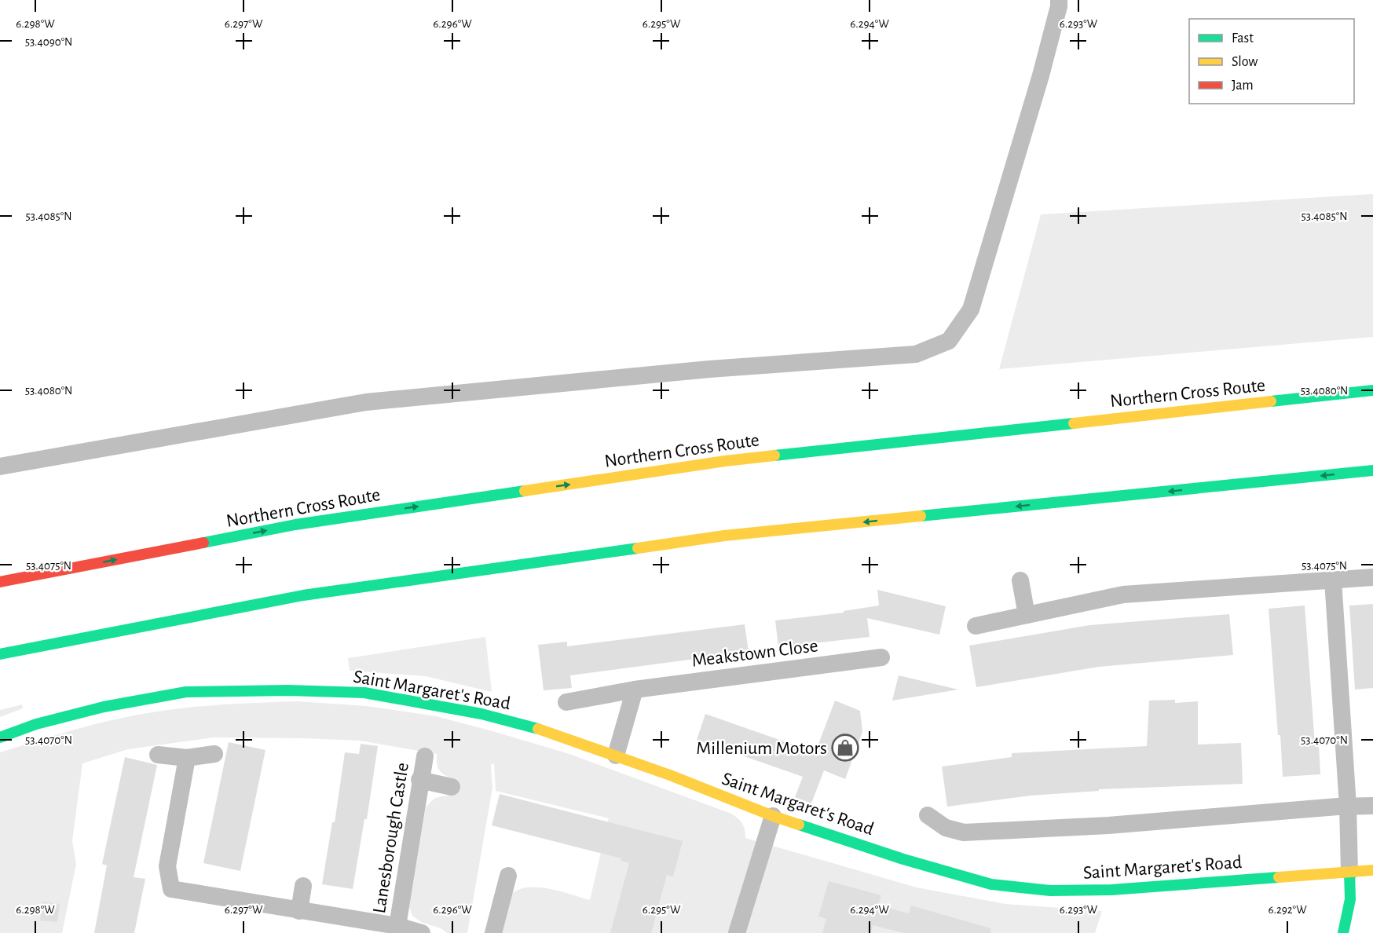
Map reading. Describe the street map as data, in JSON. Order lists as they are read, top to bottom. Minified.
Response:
{"streets":{"main road":["Northern Cross Route","Saint Margaret's Road"],"street":["Meakstown Close","Lanesborough Castle"]},"places":{"shop":["Millenium Motors"]},"legend":["Fast","Slow","Jam"],"coordinates":["6.298°W","6.297°W","6.296°W","6.295°W","6.294°W","6.293°W","53.4090°N","53.4085°N","53.4080°N","53.4075°N","53.4070°N","6.292°W"]}
